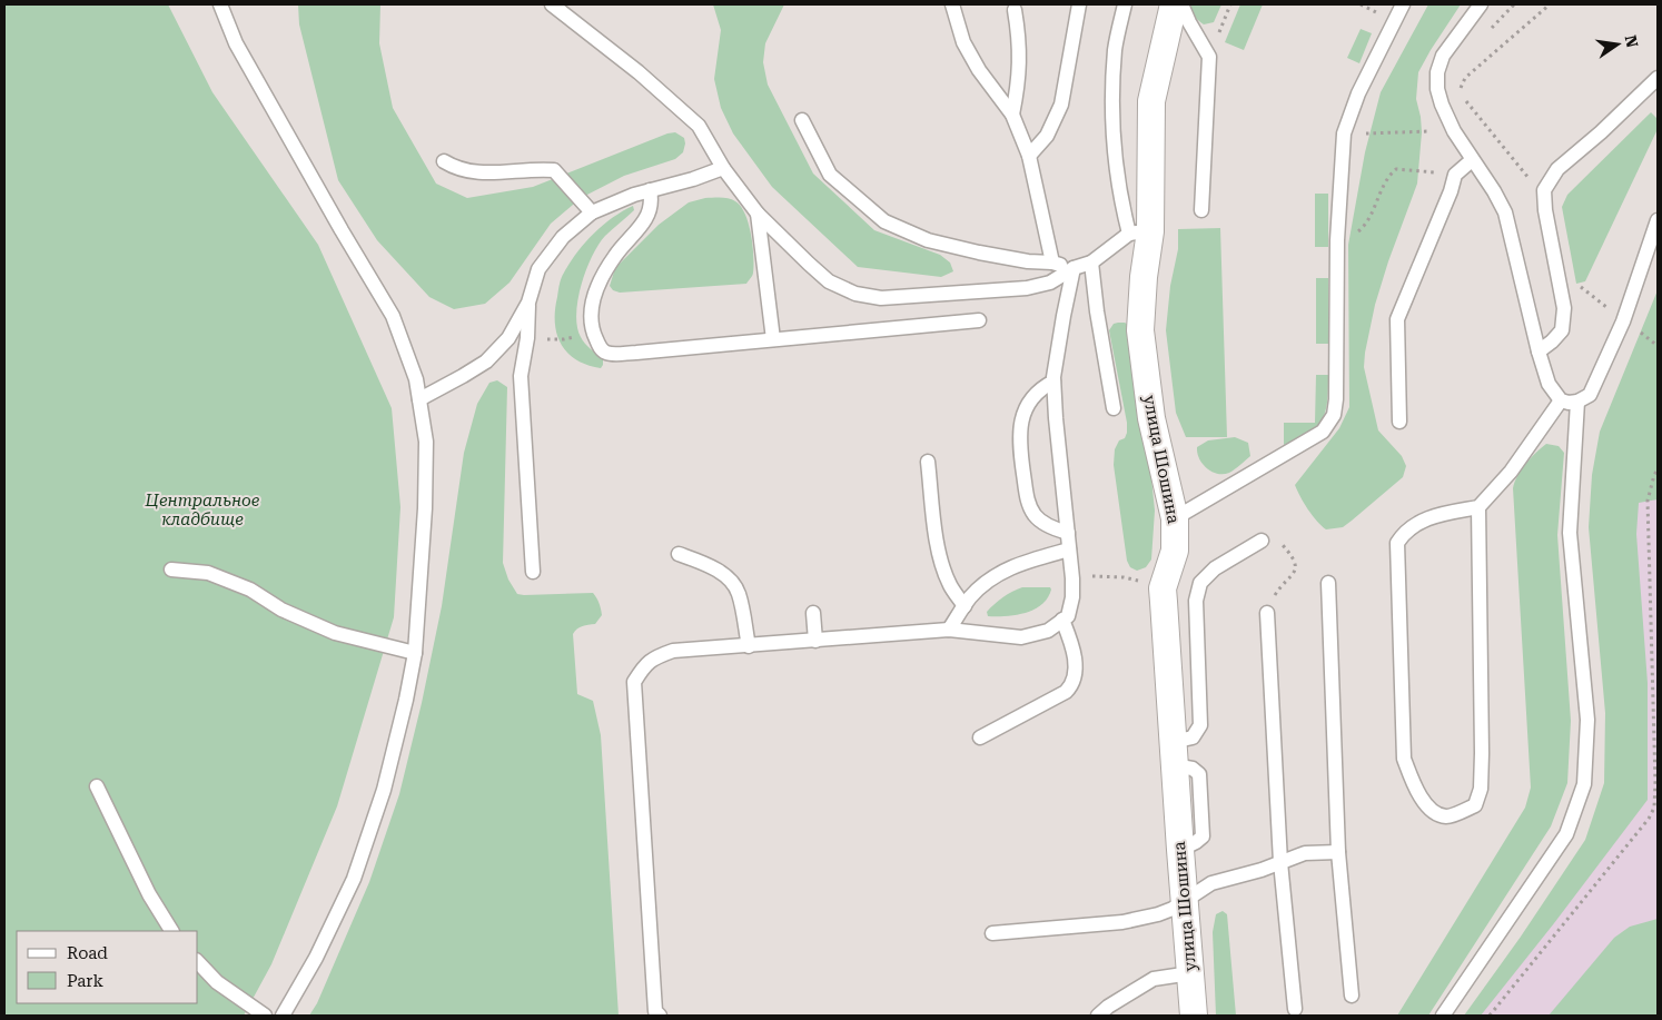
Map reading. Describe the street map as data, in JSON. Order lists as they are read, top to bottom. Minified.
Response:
{"streets":{"street":["улица Шошина"]},"parks":["Центральное кладбище"],"legend":["Road","Park"],"north":"right"}
